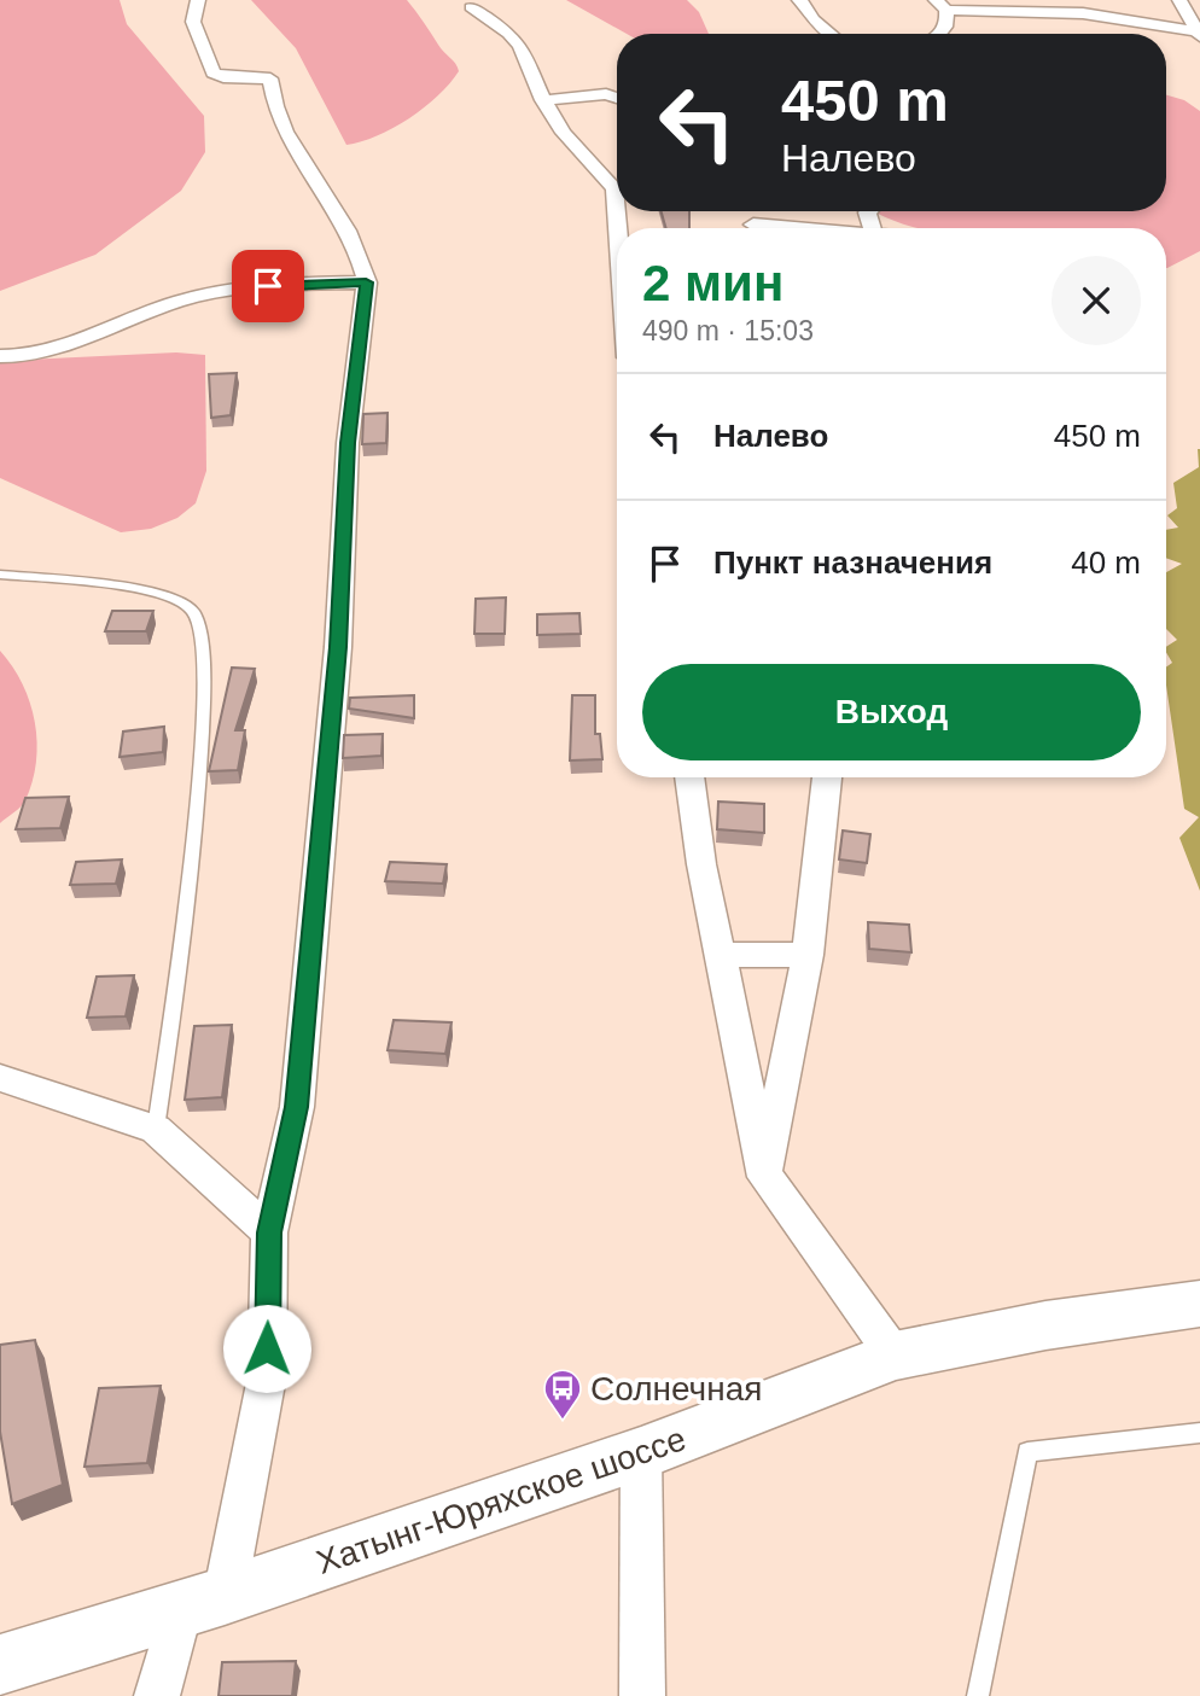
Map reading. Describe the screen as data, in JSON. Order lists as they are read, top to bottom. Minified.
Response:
{"streets":{"street":["Хатынг-Юряхское шоссе"]},"places":{"bus stop":["Солнечная"]},"page":{"turn":["450 m","Налево"],"heading":["2 мин","490 m · 15:03"],"list":[{"name":"Налево","value":"450 m"},{"name":"Пункт назначения","value":"40 m"}],"buttons":"Выход"}}
